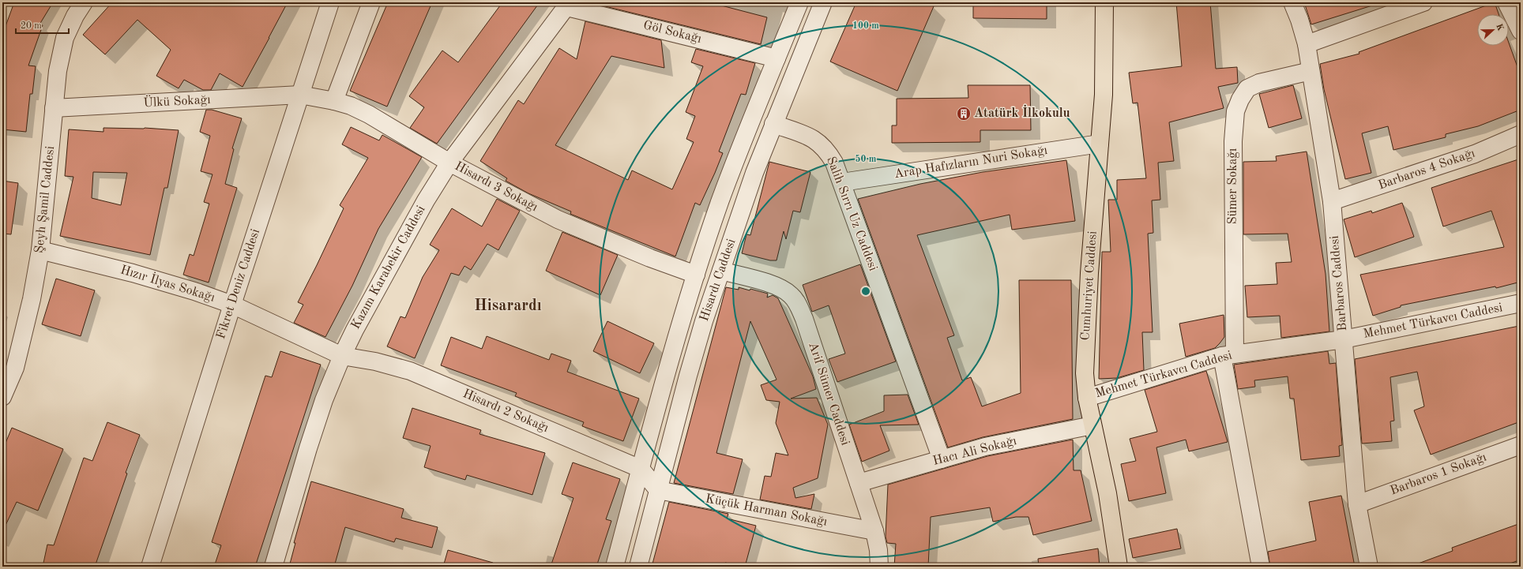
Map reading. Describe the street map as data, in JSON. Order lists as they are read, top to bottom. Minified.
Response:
{"streets":{"main road":["Cumhuriyet Caddesi"],"street":["Göl Sokağı","Ülkü Sokağı","Arap Hafızların Nuri Sokağı","Barbaros 4 Sokağı","Sümer Sokağı","Hisardı 3 Sokağı","Şeyh Şamil Caddesi","Salih Sırrı Uz Caddesi","Kazım Karabekir Caddesi","Hisardı Caddesi","Barbaros Caddesi","Hızır İlyas Sokağı","Fikret Deniz Caddesi","Mehmet Türkavcı Caddesi","Arif Sümer Caddesi","Hisardı 2 Sokağı","Hacı Ali Sokağı","Barbaros 1 Sokağı","Küçük Harman Sokağı"]},"crossings":[["Göl Sokağı","Kazım Karabekir Caddesi"],["Göl Sokağı","Hisardı Caddesi"],["Ülkü Sokağı","Hisardı 3 Sokağı"],["Ülkü Sokağı","Şeyh Şamil Caddesi"],["Ülkü Sokağı","Fikret Deniz Caddesi"],["Arap Hafızların Nuri Sokağı","Salih Sırrı Uz Caddesi"],["Arap Hafızların Nuri Sokağı","Cumhuriyet Caddesi"],["Barbaros 4 Sokağı","Barbaros Caddesi"],["Sümer Sokağı","Barbaros Caddesi"],["Sümer Sokağı","Mehmet Türkavcı Caddesi"],["Hisardı 3 Sokağı","Kazım Karabekir Caddesi"],["Hisardı 3 Sokağı","Hisardı Caddesi"],["Hisardı 3 Sokağı","Fikret Deniz Caddesi"],["Şeyh Şamil Caddesi","Hızır İlyas Sokağı"],["Salih Sırrı Uz Caddesi","Hisardı Caddesi"],["Salih Sırrı Uz Caddesi","Hacı Ali Sokağı"],["Kazım Karabekir Caddesi","Hızır İlyas Sokağı"],["Kazım Karabekir Caddesi","Hisardı 2 Sokağı"],["Hisardı Caddesi","Arif Sümer Caddesi"],["Hisardı Caddesi","Hisardı 2 Sokağı"],["Hisardı Caddesi","Küçük Harman Sokağı"],["Barbaros Caddesi","Mehmet Türkavcı Caddesi"],["Barbaros Caddesi","Barbaros 1 Sokağı"],["Hızır İlyas Sokağı","Fikret Deniz Caddesi"],["Hızır İlyas Sokağı","Hisardı 2 Sokağı"],["Cumhuriyet Caddesi","Mehmet Türkavcı Caddesi"],["Cumhuriyet Caddesi","Hacı Ali Sokağı"],["Arif Sümer Caddesi","Hacı Ali Sokağı"],["Arif Sümer Caddesi","Küçük Harman Sokağı"],["Hisardı 2 Sokağı","Küçük Harman Sokağı"]],"districts":["Hisarardı"],"places":{"building":["Atatürk İlkokulu"]},"scale_bar":"20 m","north":"right","rings":["100 m","50 m"]}
